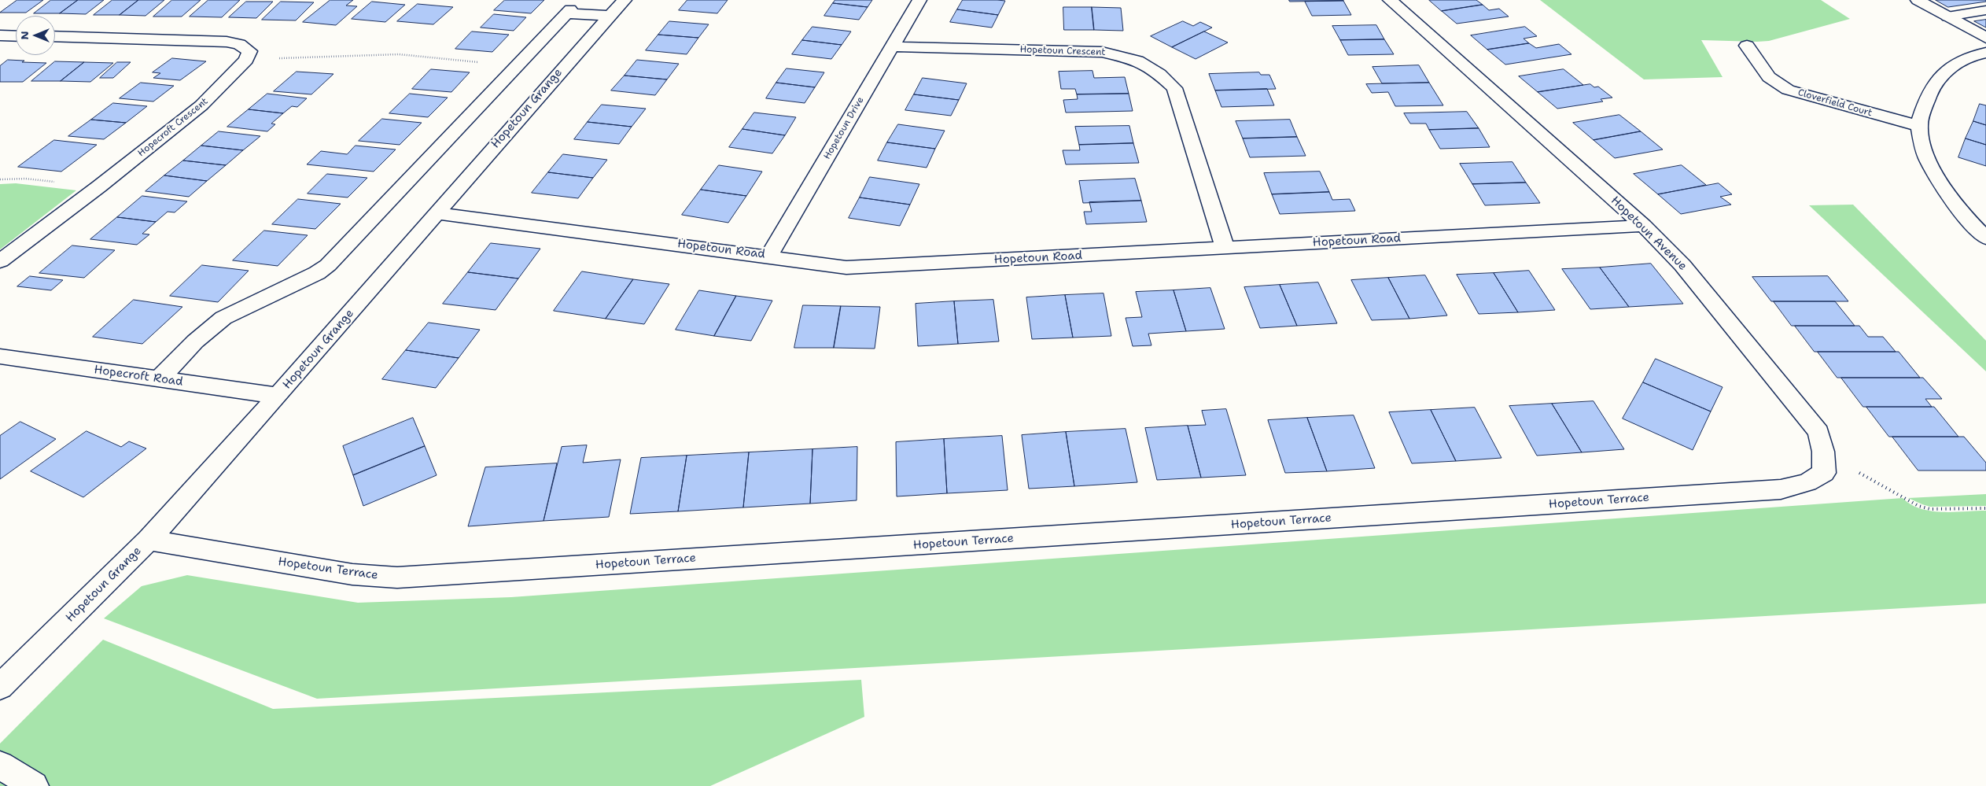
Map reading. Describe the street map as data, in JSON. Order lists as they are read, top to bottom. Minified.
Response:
{"streets":{"street":["Hopetoun Crescent","Cloverfield Court","Hopetoun Grange","Hopecroft Crescent","Hopetoun Drive","Hopetoun Avenue","Hopetoun Road","Hopecroft Road","Hopetoun Terrace"]},"crossings":[["Hopetoun Crescent","Hopetoun Drive"],["Hopetoun Crescent","Hopetoun Road"],["Hopetoun Grange","Hopetoun Road"],["Hopetoun Grange","Hopecroft Road"],["Hopetoun Grange","Hopetoun Terrace"],["Hopetoun Drive","Hopetoun Road"],["Hopetoun Avenue","Hopetoun Road"],["Hopetoun Avenue","Hopetoun Terrace"]],"north":"left"}
